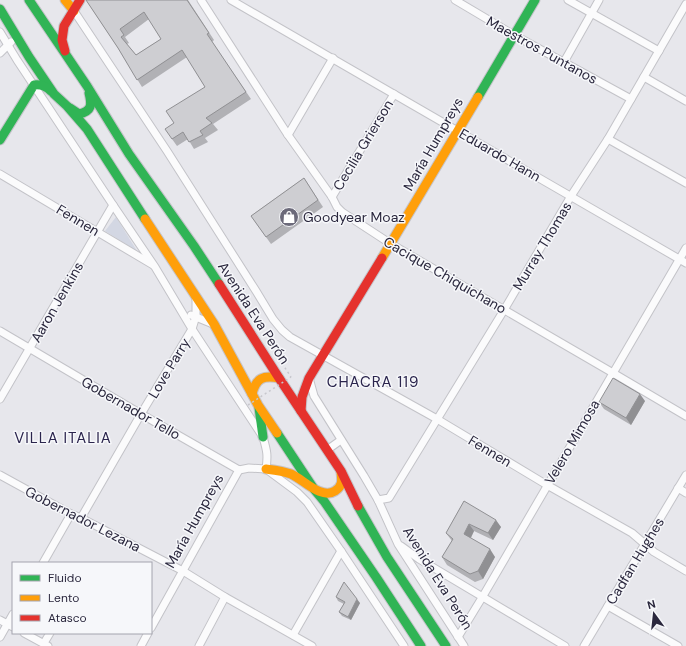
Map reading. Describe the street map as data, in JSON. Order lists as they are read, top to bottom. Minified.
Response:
{"streets":{"main road":["María Humpreys","Avenida Eva Perón"],"street":["Maestros Puntanos","Cecilia Grierson","Eduardo Hann","Fennen","Murray Thomas","Cacique Chiquichano","Aaron Jenkins","Love Parry","Gobernador Tello","Velero Mimosa","Gobernador Lezana","Cadfan Hughes"]},"crossings":[["Maestros Puntanos","María Humpreys"],["Maestros Puntanos","Murray Thomas"],["María Humpreys","Eduardo Hann"],["María Humpreys","Fennen"],["María Humpreys","Cacique Chiquichano"],["María Humpreys","Avenida Eva Perón"],["María Humpreys","Gobernador Tello"],["María Humpreys","Gobernador Lezana"],["Cecilia Grierson","Eduardo Hann"],["Cecilia Grierson","Cacique Chiquichano"],["Eduardo Hann","Murray Thomas"],["Eduardo Hann","Velero Mimosa"],["Fennen","Murray Thomas"],["Fennen","Aaron Jenkins"],["Fennen","Avenida Eva Perón"],["Fennen","Velero Mimosa"],["Fennen","Cadfan Hughes"],["Murray Thomas","Cacique Chiquichano"],["Murray Thomas","Avenida Eva Perón"],["Cacique Chiquichano","Velero Mimosa"],["Aaron Jenkins","Gobernador Tello"],["Avenida Eva Perón","Velero Mimosa"],["Love Parry","Gobernador Tello"],["Love Parry","Gobernador Lezana"]],"districts":["CHACRA 119","VILLA ITALIA"],"places":{"shop":["Goodyear Moaz"]},"legend":["Fluido","Lento","Atasco"],"north":"top"}
